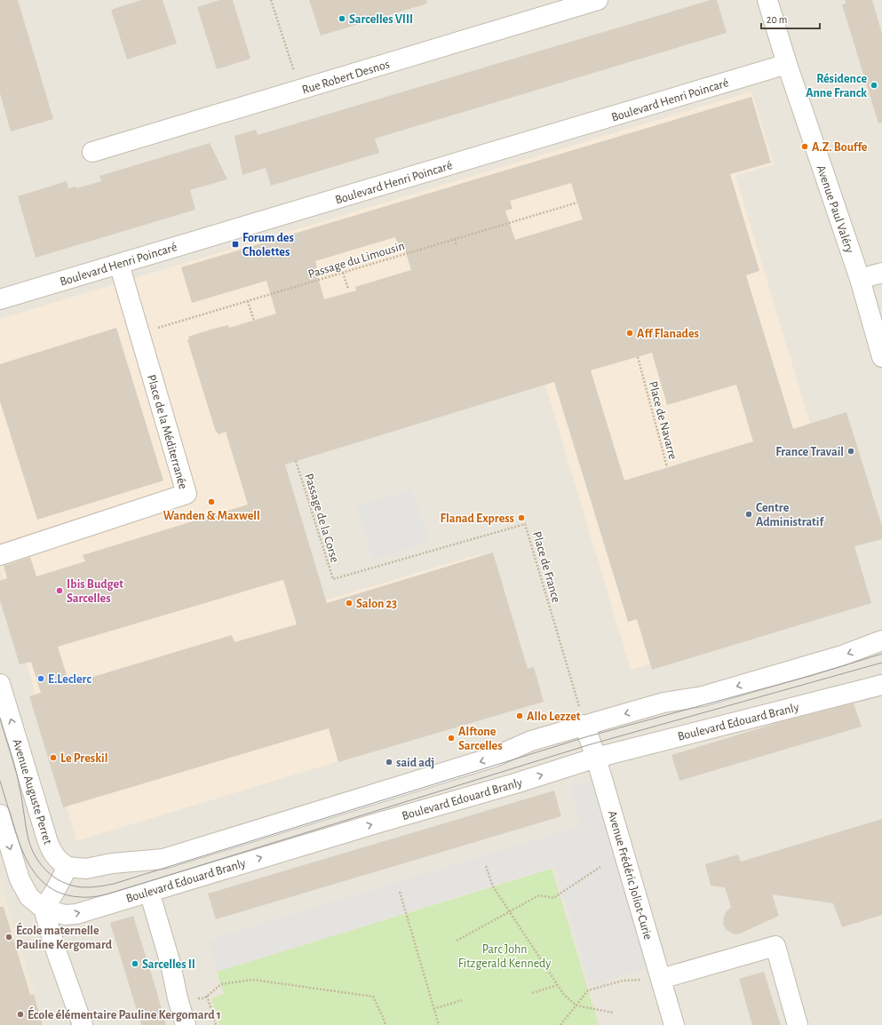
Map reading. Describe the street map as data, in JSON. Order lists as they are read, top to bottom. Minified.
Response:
{"streets":{"street":["Rue Robert Desnos","Boulevard Henri Poincaré","Avenue Paul Valéry","Place de la Méditerranée","Boulevard Edouard Branly","Avenue Auguste Perret","Avenue Frédéric Joliot-Curie"],"path":["Passage du Limousin","Place de Navarre","Passage de la Corse","Place de France"]},"crossings":[["Boulevard Henri Poincaré","Avenue Paul Valéry"],["Boulevard Henri Poincaré","Place de la Méditerranée"],["Passage du Limousin","Place de la Méditerranée"],["Passage de la Corse","Place de France"],["Place de France","Avenue Frédéric Joliot-Curie"],["Boulevard Edouard Branly","Avenue Frédéric Joliot-Curie"]],"parks":["Parc John Fitzgerald Kennedy"],"places":{"other":["Sarcelles VIII","Résidence Anne Franck","A.Z. Bouffe","Aff Flanades","France Travail","Wanden & Maxwell","Centre Administratif","Flanad Express","Ibis Budget Sarcelles","Salon 23","E.Leclerc","Allo Lezzet","Alftone Sarcelles","Le Preskil","said adj","École maternelle Pauline Kergomard","Sarcelles II","École élémentaire Pauline Kergomard 1"],"transit":["Forum des Cholettes"]},"scale_bar":"20 m"}
